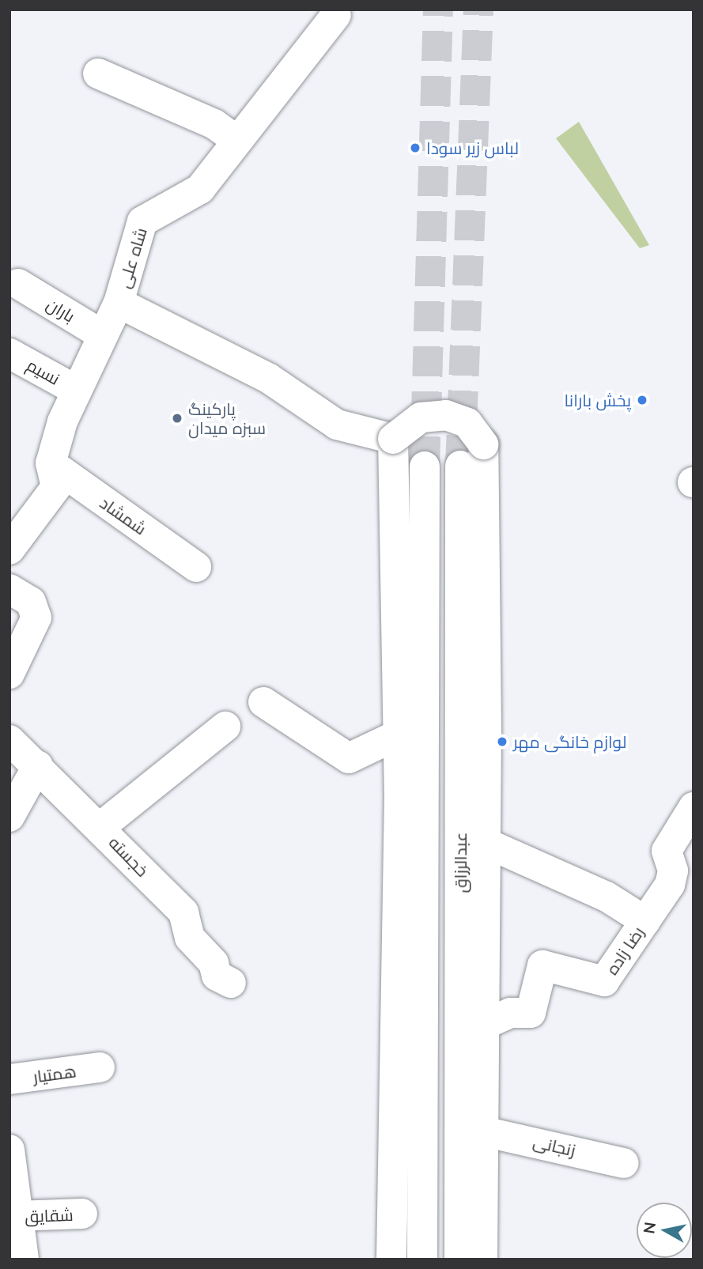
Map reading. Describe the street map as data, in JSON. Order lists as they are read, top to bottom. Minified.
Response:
{"streets":{"main road":["شاه علی","باران","نسیم","شمشاد","خجسته","عبدالرزاق","رضا زاده","همتیار","زنجانی","شقایق"]},"crossings":[["شاه علی","باران"],["شاه علی","نسیم"],["شاه علی","شمشاد"]],"places":["لباس زیر سودا","پخش بارانا","پارکینگ سبزه میدان","لوازم خانگی مهر"],"north":"left"}
